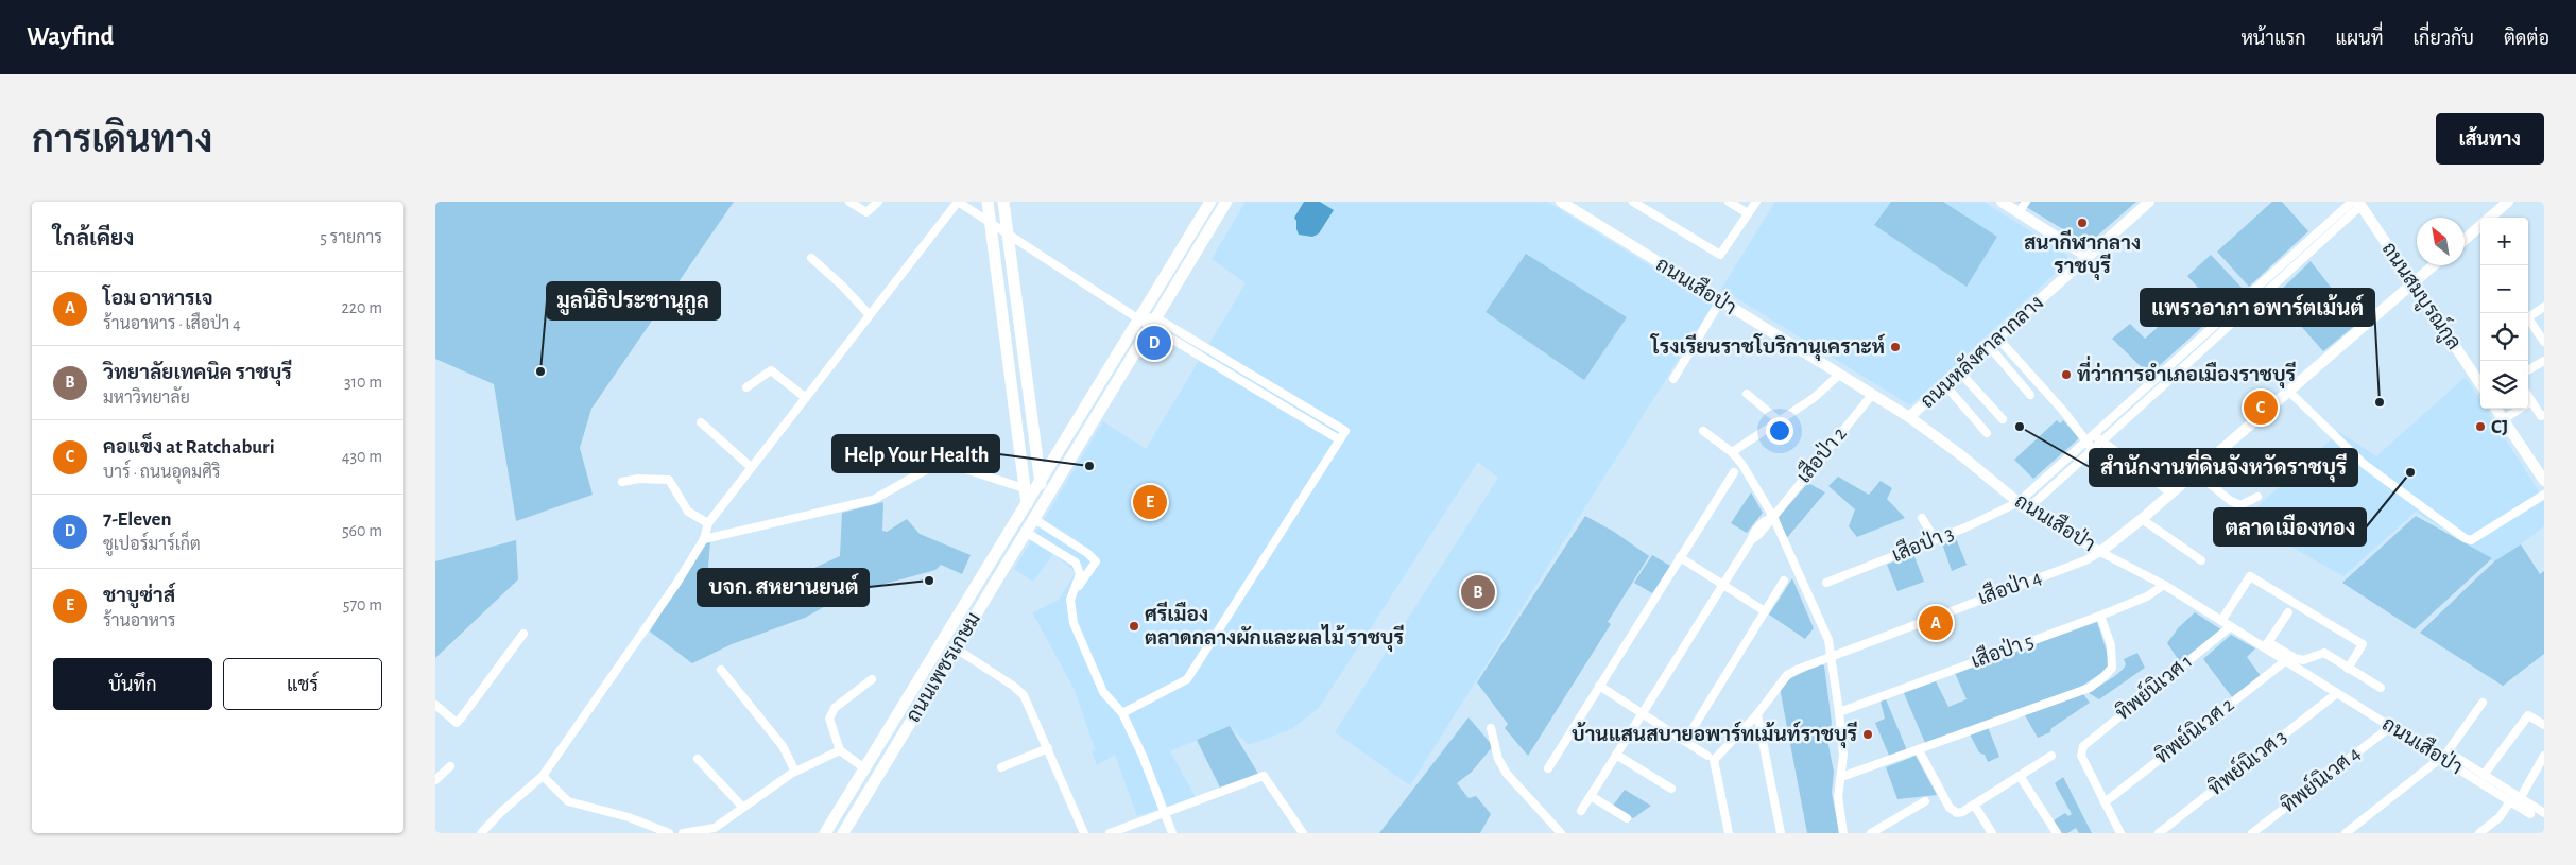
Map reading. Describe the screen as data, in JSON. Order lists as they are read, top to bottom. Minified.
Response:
{"streets":{"main road":["ถนนเพชรเกษม"],"street":["ถนนเสือป่า","ถนนสมบูรณ์กูล","ถนนหลังศาลากลาง","เสือป่า 2","เสือป่า 3","เสือป่า 4","เสือป่า 5","ทิพย์นิเวศ 1","ทิพย์นิเวศ 2","ทิพย์นิเวศ 3","ทิพย์นิเวศ 4"]},"crossings":[["ถนนเสือป่า","ถนนหลังศาลากลาง"],["ถนนเสือป่า","เสือป่า 2"],["ถนนเสือป่า","เสือป่า 3"],["ถนนเสือป่า","เสือป่า 4"],["ถนนเสือป่า","เสือป่า 5"],["ถนนเสือป่า","ทิพย์นิเวศ 1"],["ถนนเสือป่า","ทิพย์นิเวศ 2"],["ถนนเสือป่า","ทิพย์นิเวศ 3"],["ถนนเสือป่า","ทิพย์นิเวศ 4"],["ถนนสมบูรณ์กูล","เสือป่า 3"],["ทิพย์นิเวศ 1","ทิพย์นิเวศ 2"]],"places":["สนากีฬากลาง ราชบุรี","โรงเรียนราชโบริกานุเคราะห์","มูลนิธิประชานุกูล","ที่ว่าการอำเภอเมืองราชบุรี","แพรวอาภา อพาร์ตเม้นต์","สำนักงานที่ดินจังหวัดราชบุรี","CJ","Help Your Health","ตลาดเมืองทอง","บจก. สหยานยนต์","ศรีเมือง ตลาดกลางผักและผลไม้ ราชบุรี","บ้านแสนสบายอพาร์ทเม้นท์ราชบุรี"],"north":"top left","page":{"header":"Wayfind","nav":["หน้าแรก","แผนที่","เกี่ยวกับ","ติดต่อ"],"title":"การเดินทาง","buttons":["เส้นทาง",["บันทึก","แชร์"]],"heading":["ใกล้เคียง","5 รายการ"],"map_buttons":["+","−"],"list":[{"mark":"A","name":"โอม อาหารเจ","note":"ร้านอาหาร · เสือป่า 4","value":"220 m"},{"mark":"B","name":"วิทยาลัยเทคนิค ราชบุรี","note":"มหาวิทยาลัย","value":"310 m"},{"mark":"C","name":"คอแข็ง at Ratchaburi","note":"บาร์ · ถนนอุดมศิริ","value":"430 m"},{"mark":"D","name":"7-Eleven","note":"ซูเปอร์มาร์เก็ต","value":"560 m"},{"mark":"E","name":"ชาบูซ่าส์","note":"ร้านอาหาร","value":"570 m"}],"pins":["D","C","E","B","A"]}}
